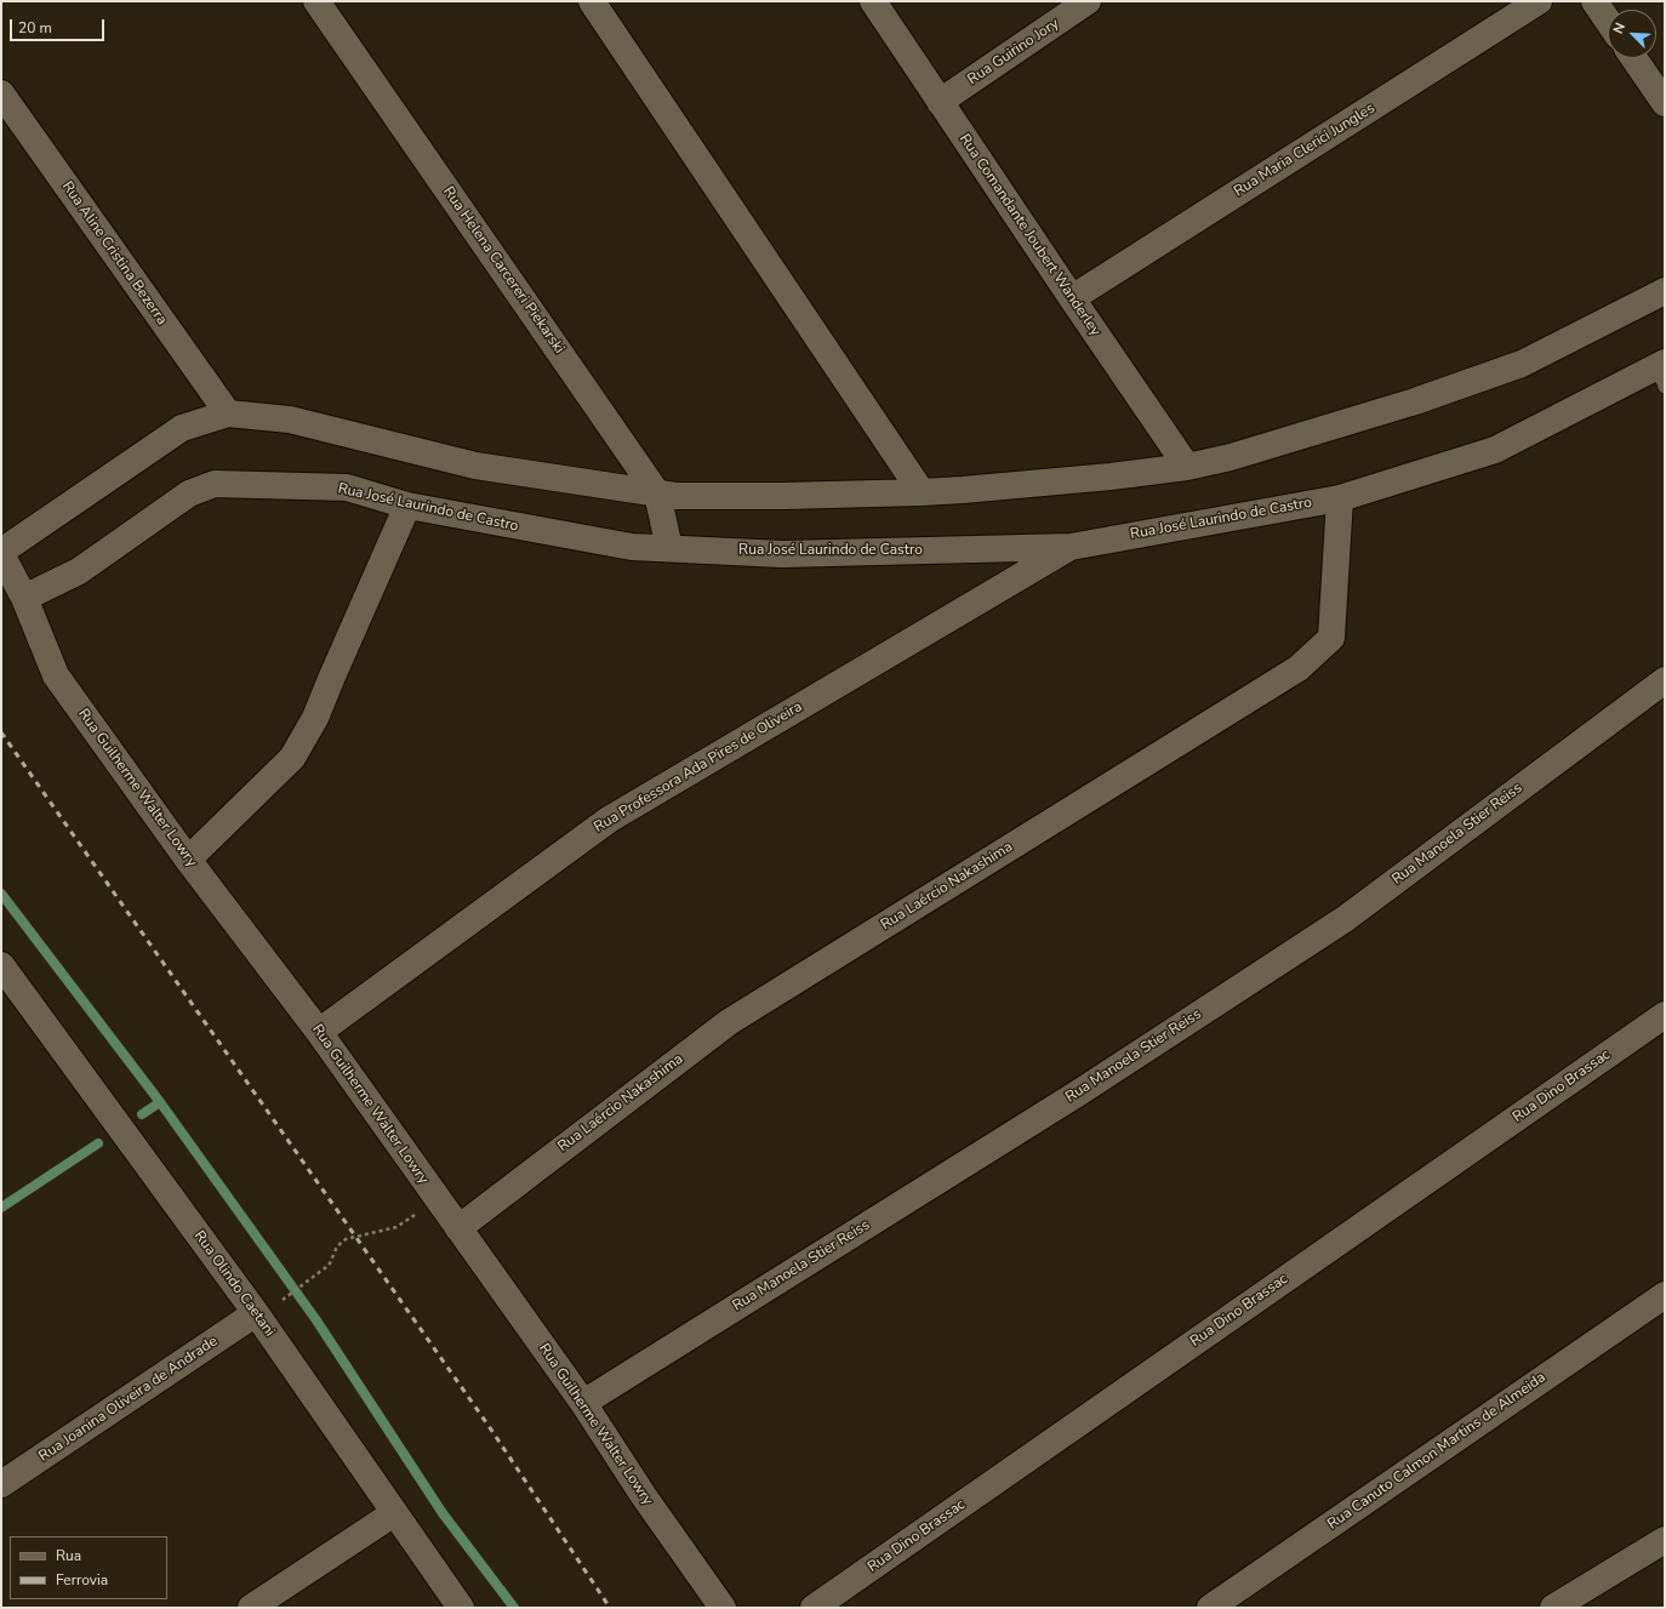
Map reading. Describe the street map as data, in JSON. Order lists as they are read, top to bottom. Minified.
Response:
{"streets":{"street":["Rua Guirino Jory","Rua Maria Clerici Jungles","Rua Comandante Joubert Wanderley","Rua Aline Cristina Bezerra","Rua Helena Carcereri Piekarski","Rua José Laurindo de Castro","Rua Professora Ada Pires de Oliveira","Rua Guilherme Walter Lowry","Rua Manoela Stier Reiss","Rua Laércio Nakashima","Rua Dino Brassac","Rua Olindo Caetani","Rua Joanina Oliveira de Andrade","Rua Canuto Calmon Martins de Almeida"]},"crossings":[["Rua Guirino Jory","Rua Comandante Joubert Wanderley"],["Rua Maria Clerici Jungles","Rua Comandante Joubert Wanderley"],["Rua Helena Carcereri Piekarski","Rua José Laurindo de Castro"],["Rua José Laurindo de Castro","Rua Professora Ada Pires de Oliveira"],["Rua José Laurindo de Castro","Rua Guilherme Walter Lowry"],["Rua José Laurindo de Castro","Rua Laércio Nakashima"],["Rua Professora Ada Pires de Oliveira","Rua Guilherme Walter Lowry"],["Rua Guilherme Walter Lowry","Rua Manoela Stier Reiss"],["Rua Guilherme Walter Lowry","Rua Laércio Nakashima"],["Rua Olindo Caetani","Rua Joanina Oliveira de Andrade"]],"legend":["Rua","Ferrovia"],"scale_bar":"20 m","north":"top left"}
